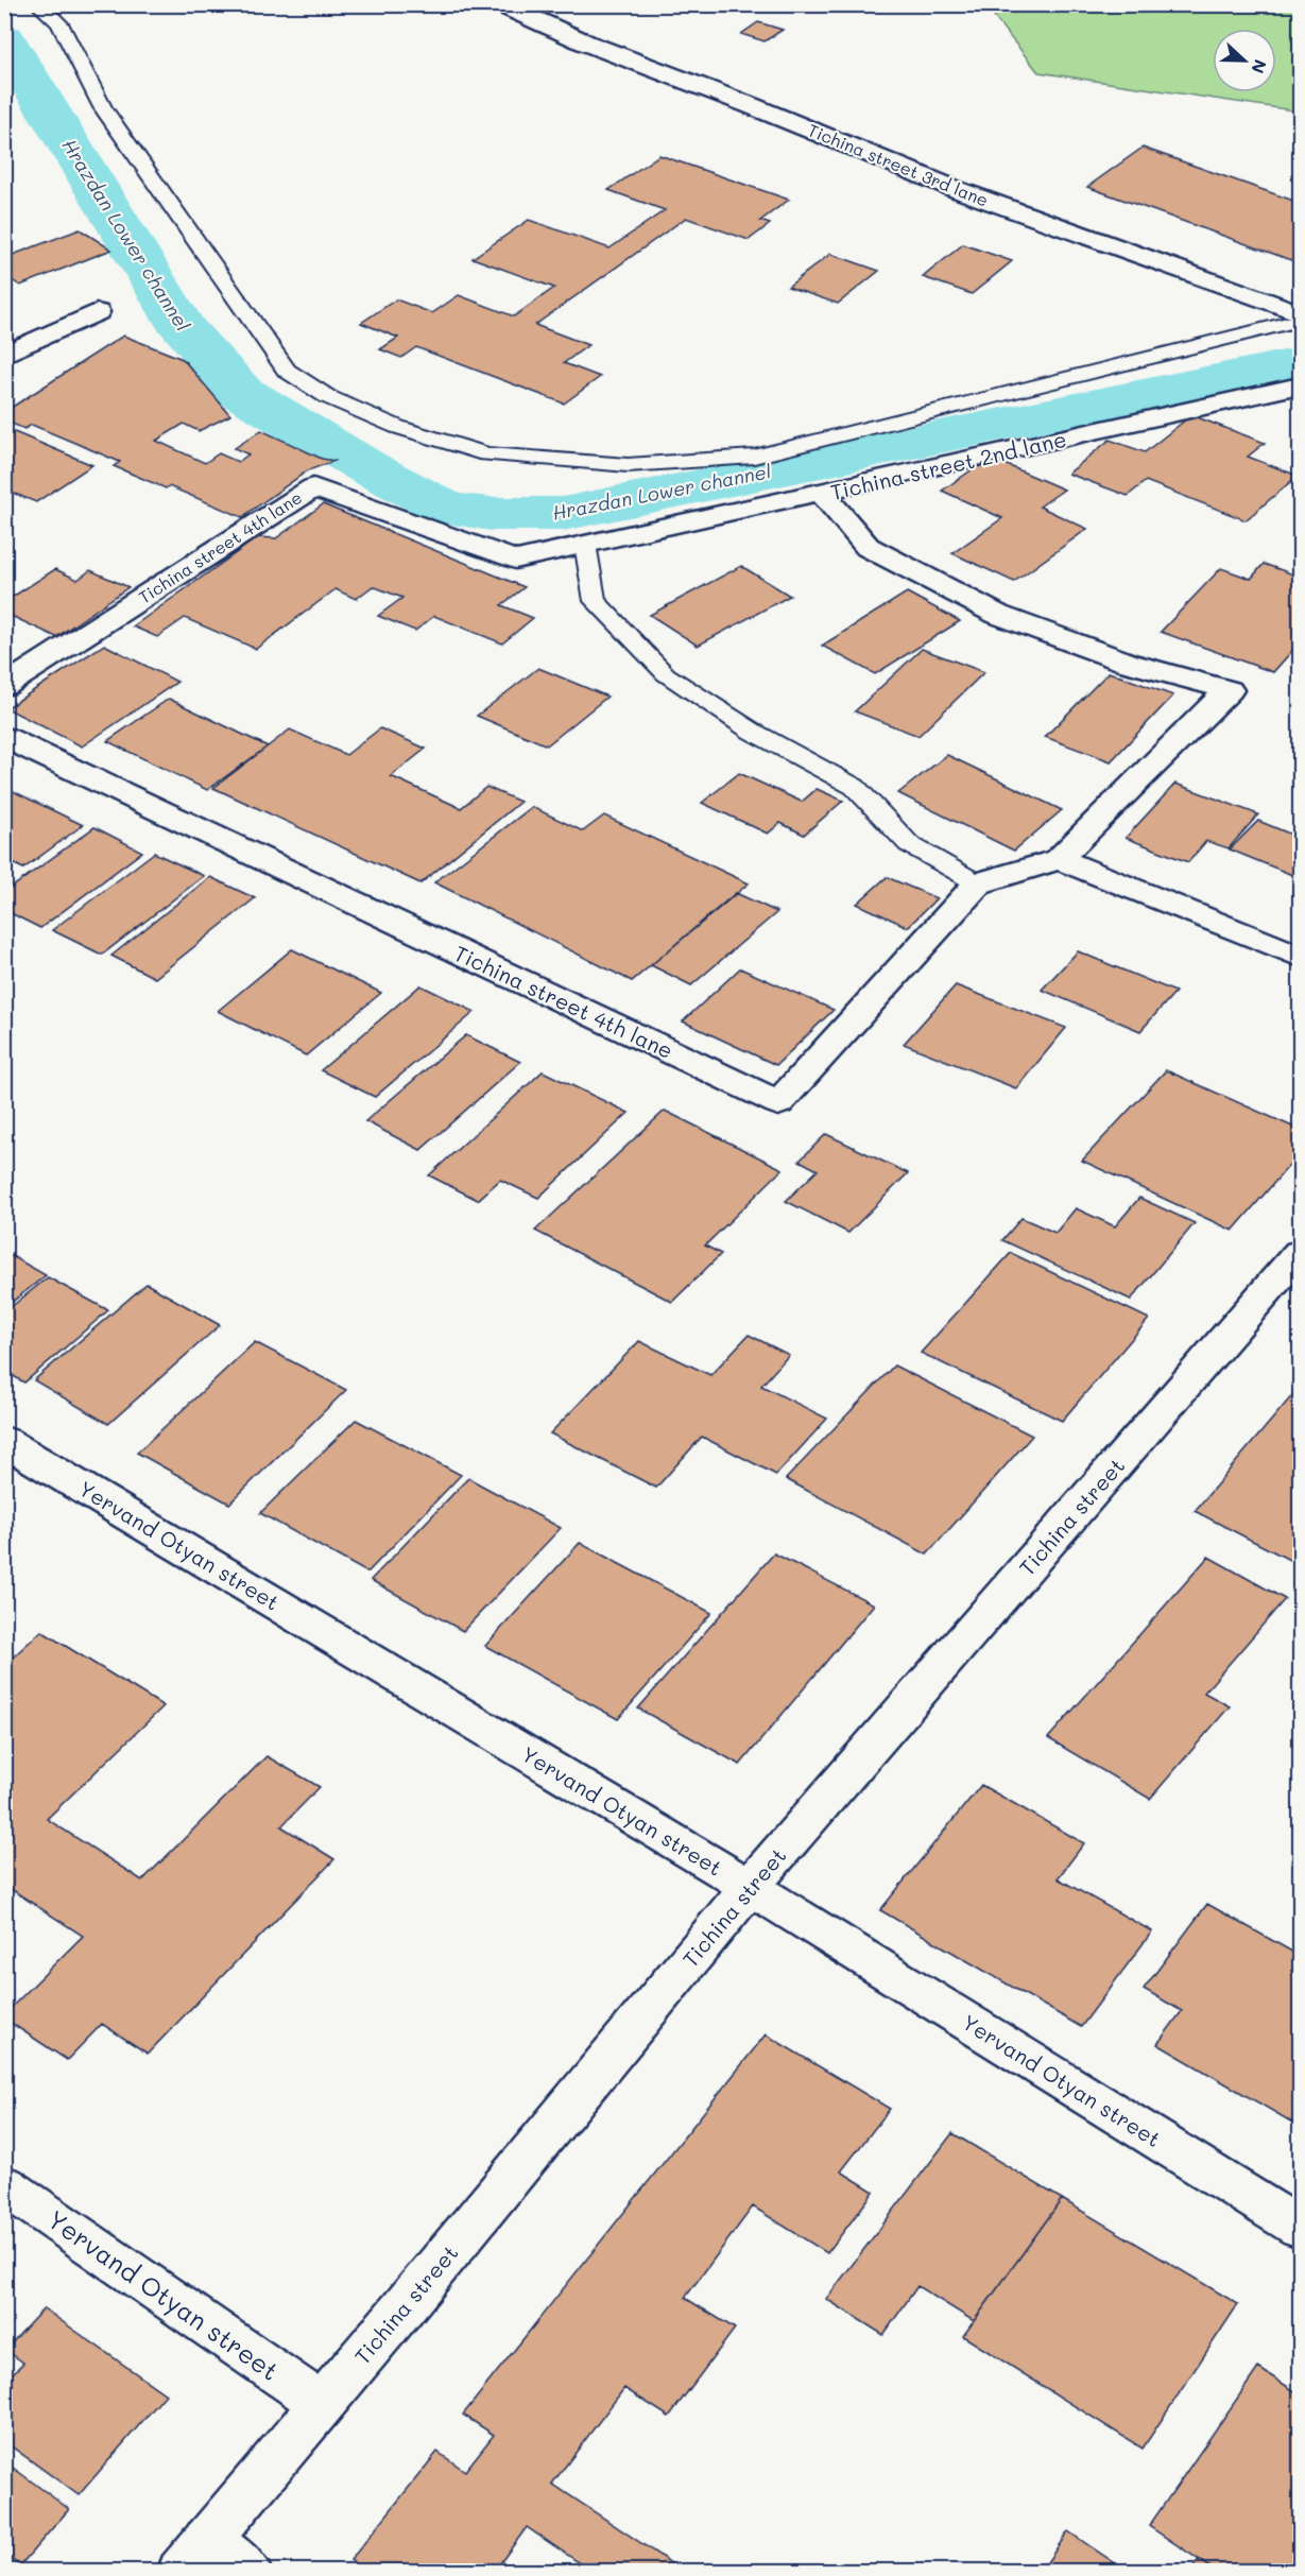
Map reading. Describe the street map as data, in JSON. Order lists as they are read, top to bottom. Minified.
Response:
{"streets":{"street":["Tichina street 3rd lane","Tichina street 2nd lane","Tichina street 4th lane","Tichina street","Yervand Otyan street"]},"crossings":[["Tichina street 2nd lane","Tichina street 4th lane"],["Tichina street","Yervand Otyan street"]],"water":["Hrazdan Lower channel"],"north":"right"}
